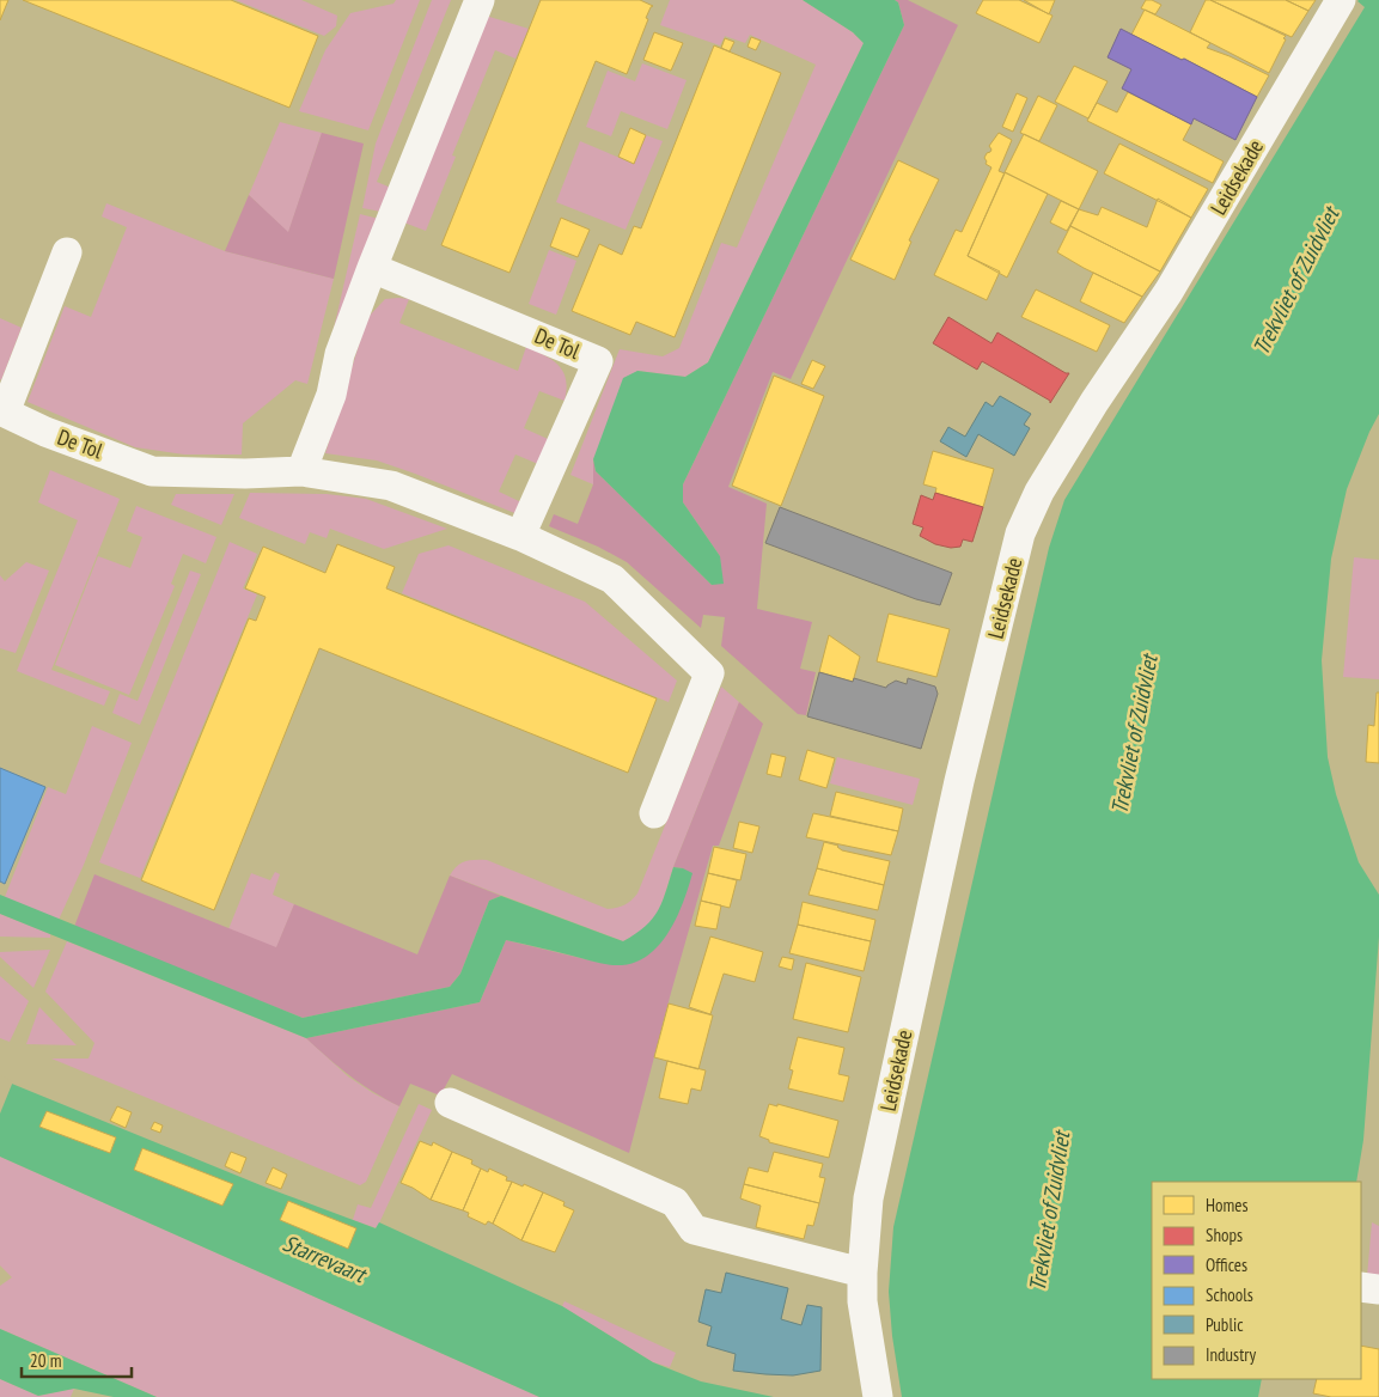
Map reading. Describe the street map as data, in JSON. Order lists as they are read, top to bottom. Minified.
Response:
{"streets":{"street":["Leidsekade","De Tol"]},"water":["Trekvliet of Zuidvliet","Starrevaart"],"legend":["Homes","Shops","Offices","Schools","Public","Industry"],"scale_bar":"20 m"}
